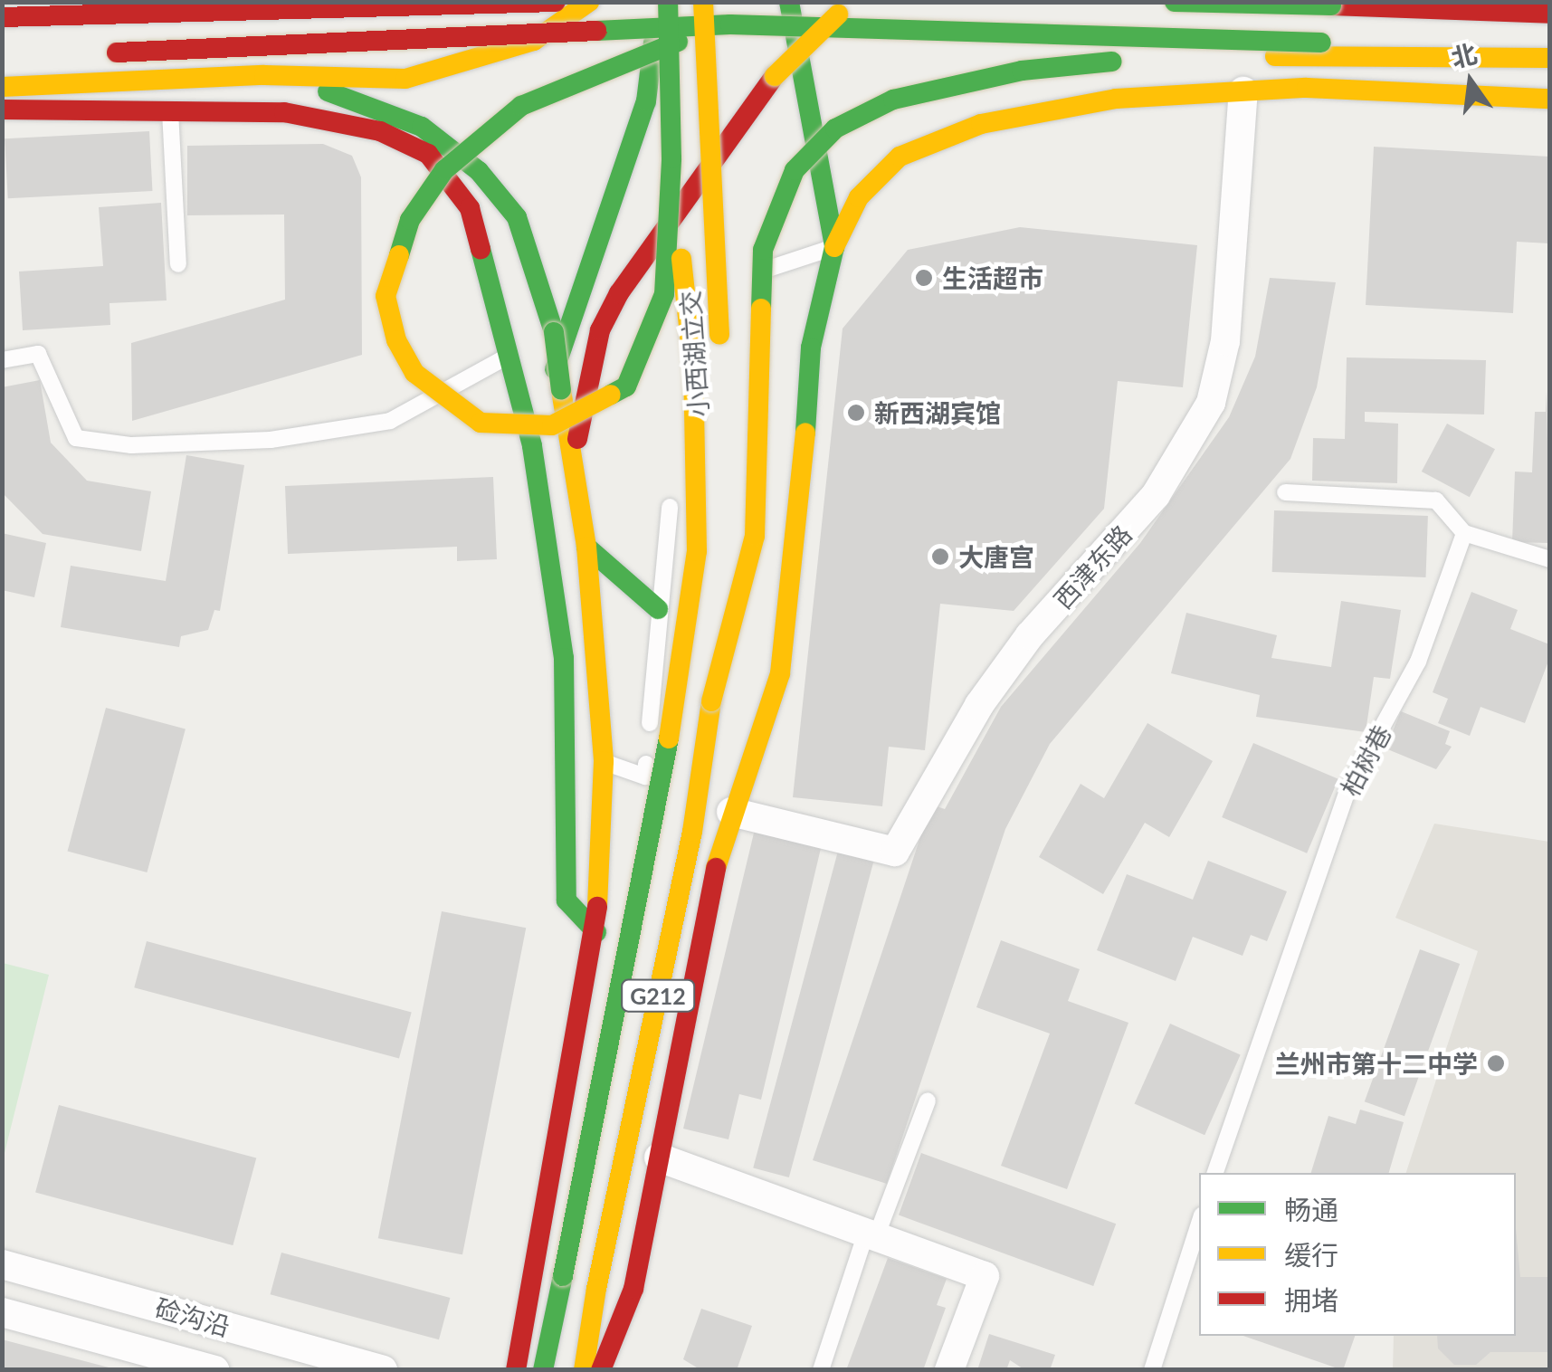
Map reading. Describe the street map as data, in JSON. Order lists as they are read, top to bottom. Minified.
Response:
{"streets":{"main road":["小西湖立交","G212"],"street":["西津东路","硷沟沿"],"lane":["柏树巷"]},"places":["生活超市","新西湖宾馆","大唐宫","兰州市第十二中学"],"legend":["畅通","缓行","拥堵"],"north":"top"}
